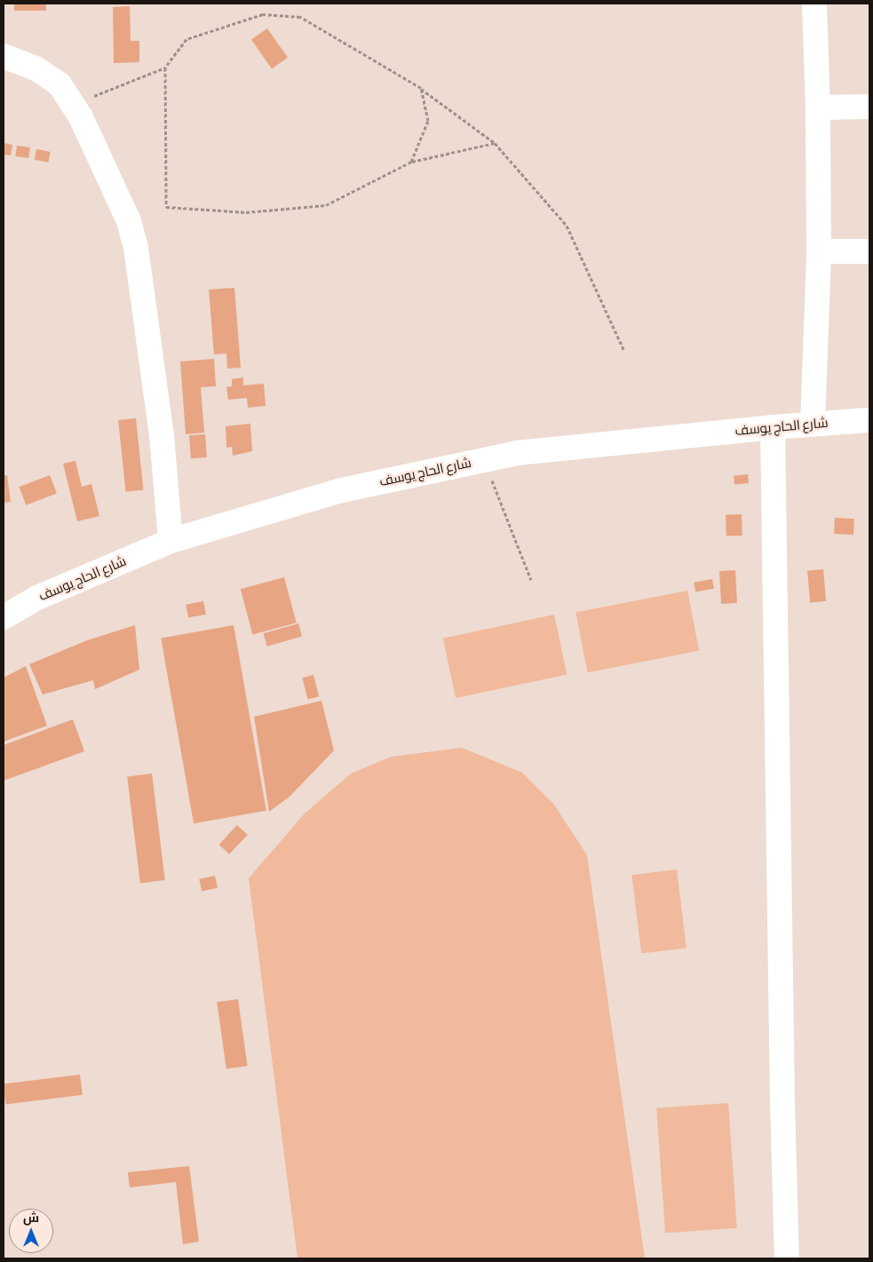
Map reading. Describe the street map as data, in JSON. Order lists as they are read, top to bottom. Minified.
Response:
{"streets":{"street":["شارع الحاج يوسف"]},"north":"top"}
